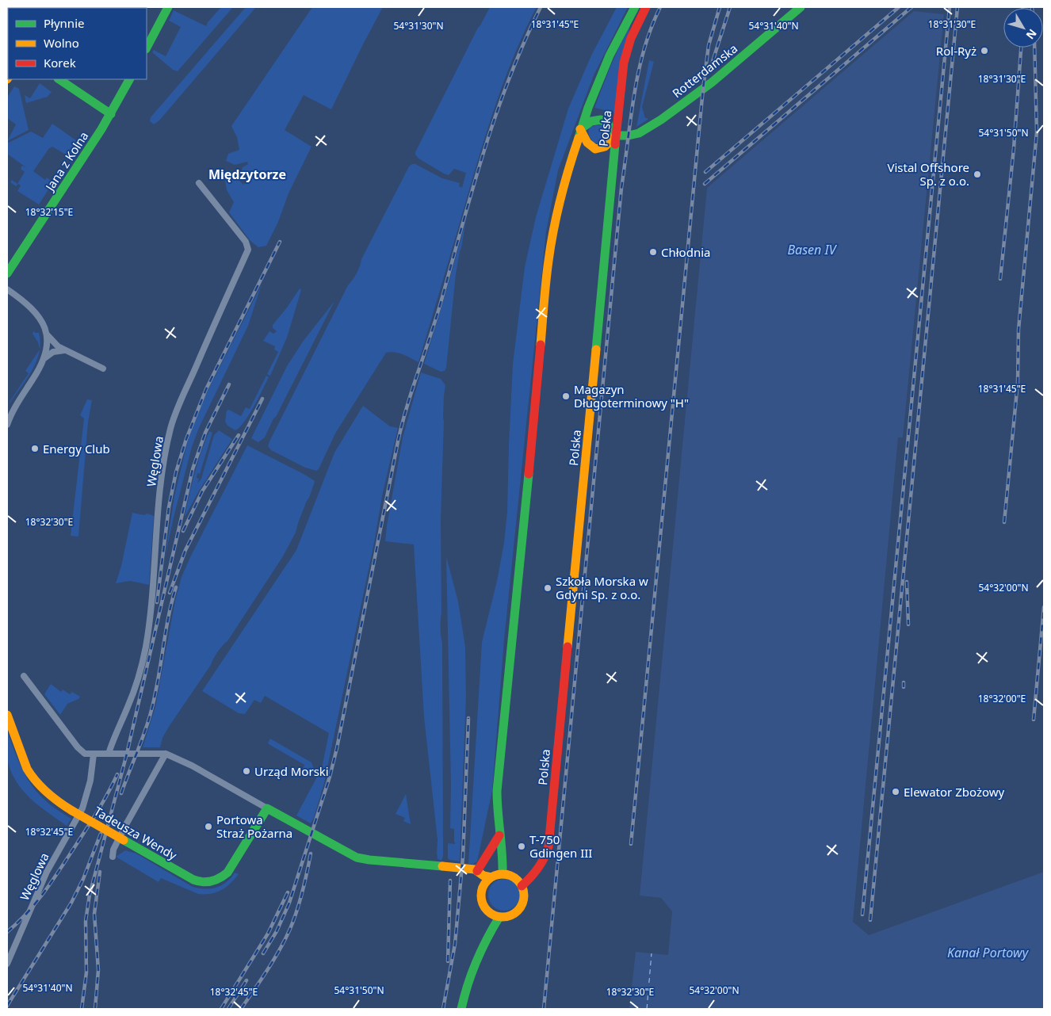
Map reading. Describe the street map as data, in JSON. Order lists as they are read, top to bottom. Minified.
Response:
{"streets":{"main road":["Rotterdamska","Polska","Jana z Kolna","Tadeusza Wendy"],"street":["Węglowa"]},"crossings":[["Rotterdamska","Polska"]],"districts":["Międzytorze"],"water":["Basen IV","Kanał Portowy"],"places":["Rol-Ryż","Vistal Offshore Sp. z o.o.","Chłodnia","Magazyn Długoterminowy \"H\"","Energy Club","Szkoła Morska w Gdyni Sp. z o.o.","Urząd Morski","Elewator Zbożowy","Portowa Straż Pożarna","T-750 Gdingen III"],"legend":["Płynnie","Wolno","Korek"],"north":"bottom right","coordinates":["18°31'45\"E","18°31'30\"E","54°31'30\"N","54°31'40\"N","54°31'50\"N","18°32'15\"E","18°32'30\"E","54°32'00\"N","18°32'00\"E","18°32'45\"E"]}
